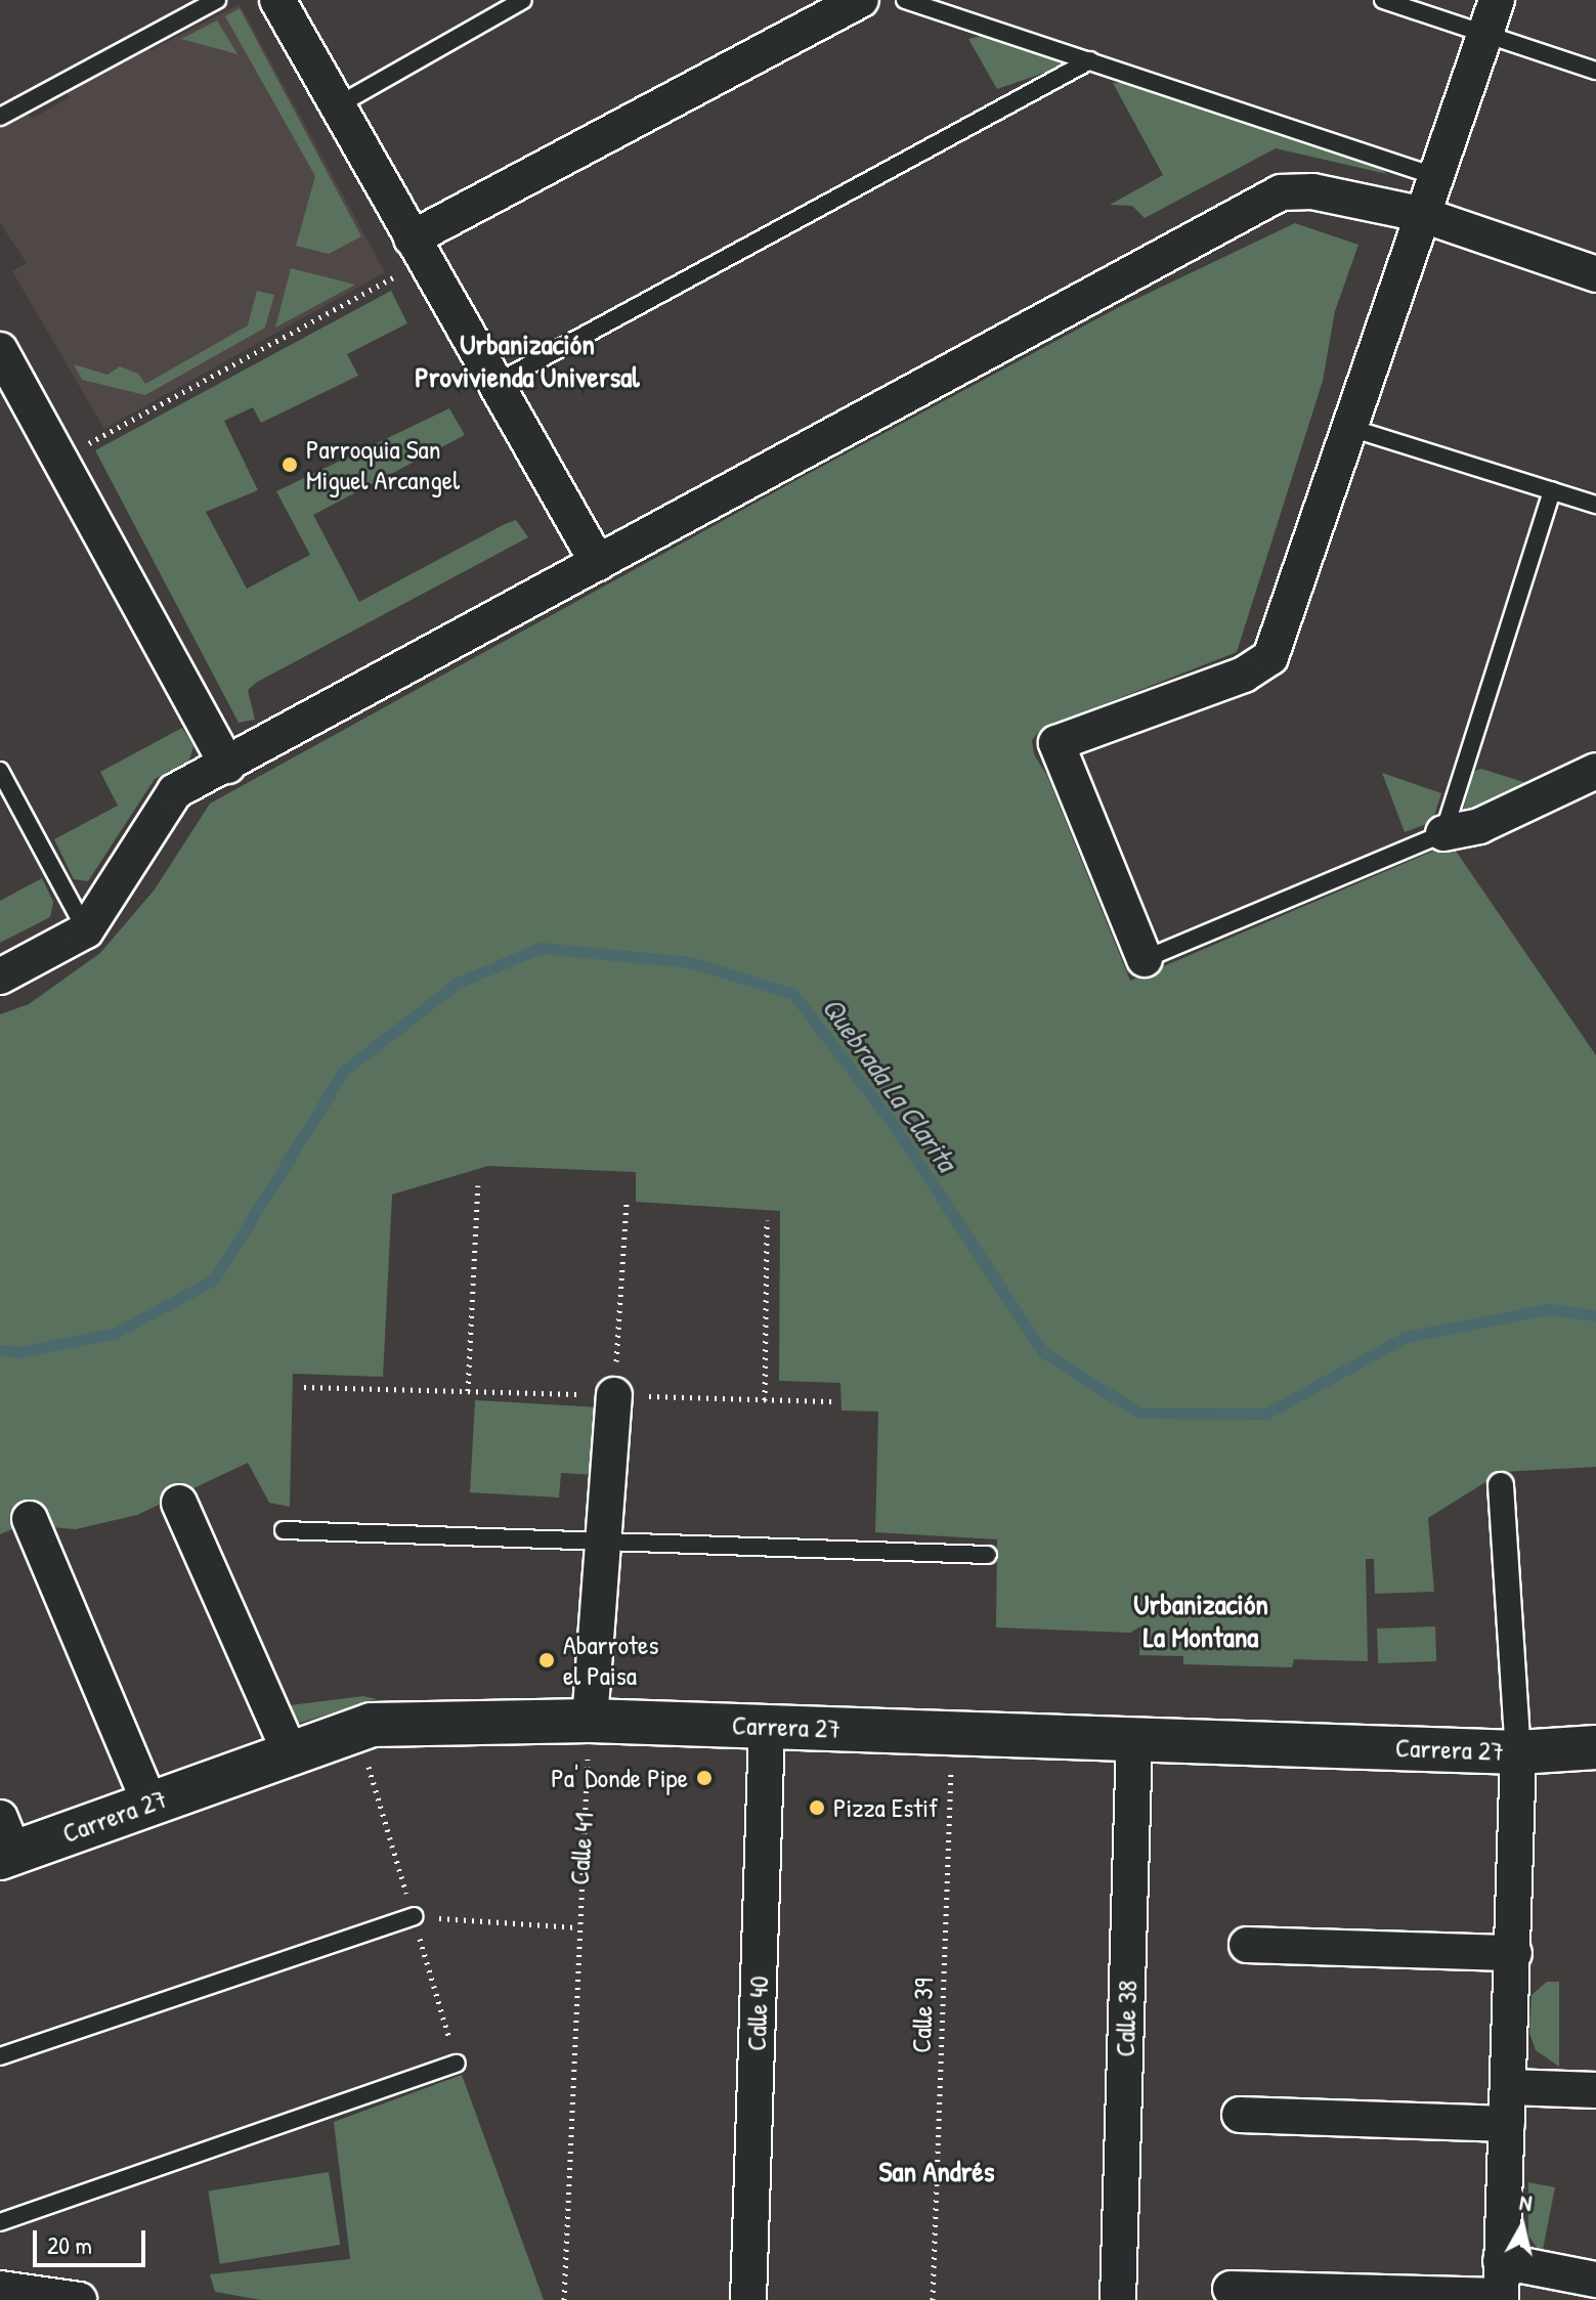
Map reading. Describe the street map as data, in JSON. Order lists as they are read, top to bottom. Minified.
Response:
{"streets":{"street":["Carrera 27","Calle 40","Calle 38"],"path":["Calle 41","Calle 39"]},"crossings":[["Carrera 27","Calle 41"],["Carrera 27","Calle 40"],["Carrera 27","Calle 39"],["Carrera 27","Calle 38"]],"districts":["Urbanización Provivienda Universal","Urbanización La Montana","San Andrés"],"water":["Quebrada La Clarita"],"places":["Parroquia San Miguel Arcangel","Abarrotes el Paisa","Pa' Donde Pipe","Pizza Estif"],"scale_bar":"20 m","north":"top"}
